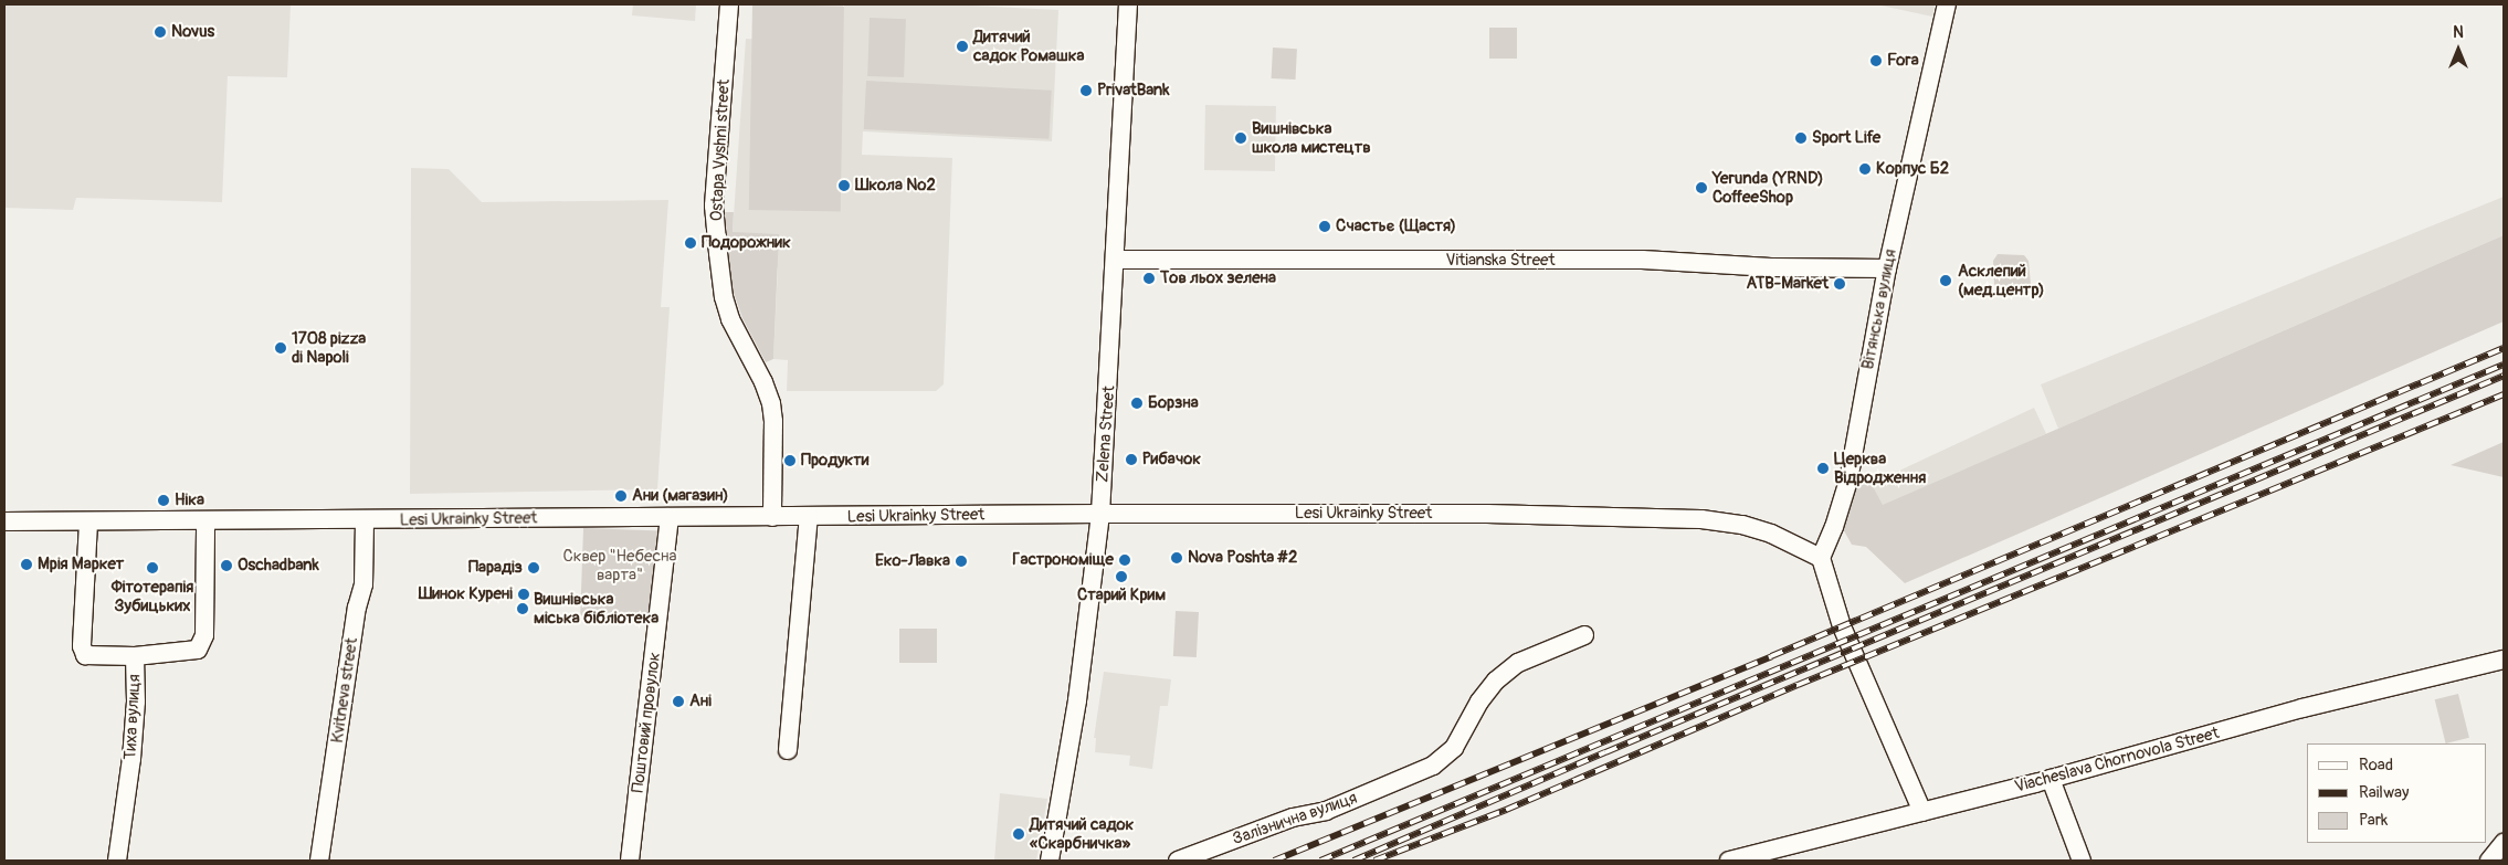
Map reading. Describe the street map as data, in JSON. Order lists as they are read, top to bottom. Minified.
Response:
{"streets":{"street":["Ostapa Vyshni street","Vitianska Street","Вітянська вулиця","Zelena Street","Lesi Ukrainky Street","Kvitneva street","Тиха вулиця","Поштовий провулок","Viacheslava Chornovola Street","Залізнична вулиця"]},"crossings":[["Ostapa Vyshni street","Lesi Ukrainky Street"],["Vitianska Street","Вітянська вулиця"],["Vitianska Street","Zelena Street"],["Вітянська вулиця","Lesi Ukrainky Street"],["Zelena Street","Lesi Ukrainky Street"],["Lesi Ukrainky Street","Kvitneva street"],["Lesi Ukrainky Street","Тиха вулиця"],["Lesi Ukrainky Street","Поштовий провулок"]],"parks":["Сквер \"Небесна варта\""],"places":["Novus","Дитячий садок Ромашка","Fora","PrivatBank","Вишнівська школа мистецтв","Sport Life","Корпус Б2","Школа №2","Yerunda (YRND) CoffeeShop","Счастьє (Щастя)","Подорожник","Тов льох зелена","Асклепий (мед.центр)","ATB-Market","1708 pizza di Napoli","Борзна","Рибачок","Продукти","Церква Відродження","Ани (магазин)","Ніка","Nova Poshta #2","Гастрономіще","Еко-Лавка","Мрія Маркет","Oschadbank","Фітотерапія Зубицьких","Парадіз","Старий Крим","Шинок Курені","Вишнівська міська бібліотека","Ані","Дитячий садок «Скарбничка»"],"legend":["Road","Railway","Park"],"north":"top"}
